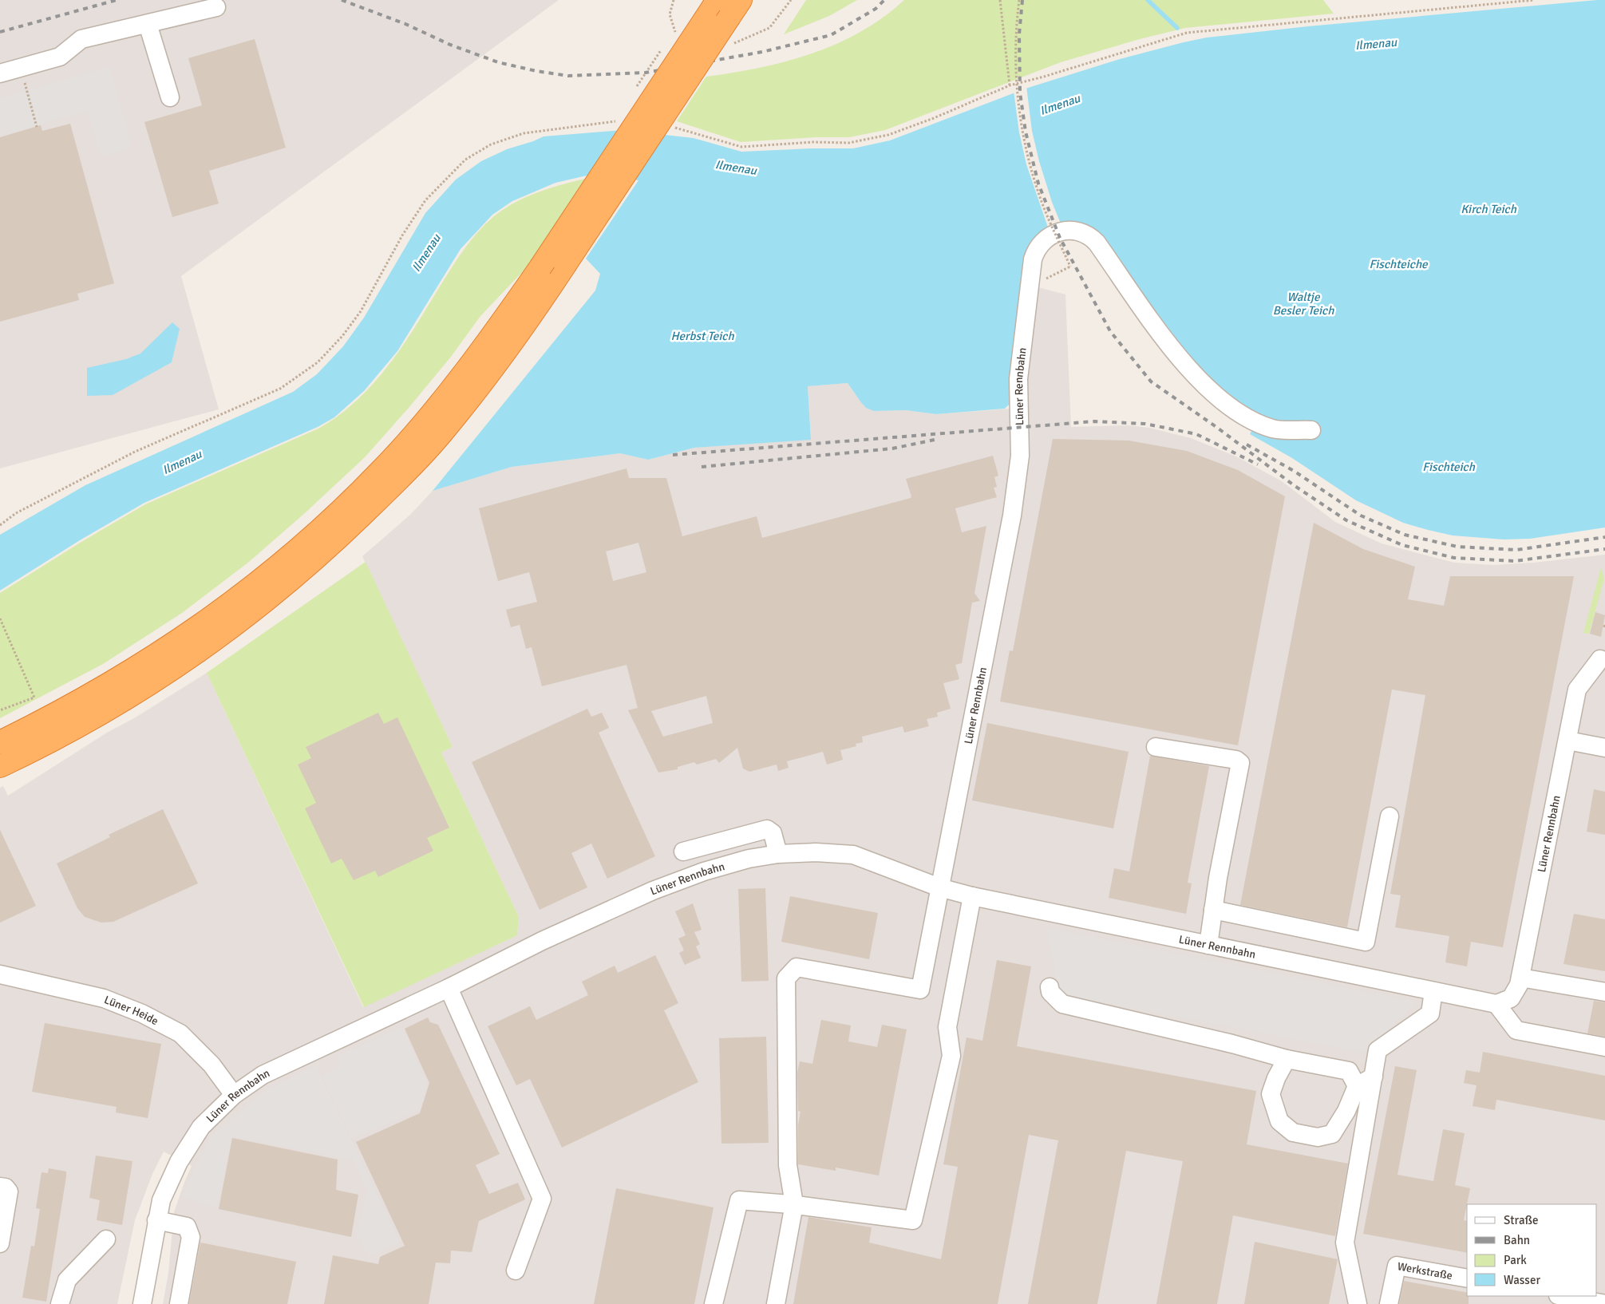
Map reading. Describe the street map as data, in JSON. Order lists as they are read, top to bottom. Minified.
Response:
{"streets":{"street":["Lüner Rennbahn","Lüner Heide","Werkstraße"]},"crossings":[["Lüner Rennbahn","Lüner Heide"]],"water":["Ilmenau","Kirch Teich","Fischteiche","Waltje Besler Teich","Herbst Teich","Fischteich"],"legend":["Straße","Bahn","Park","Wasser"]}
